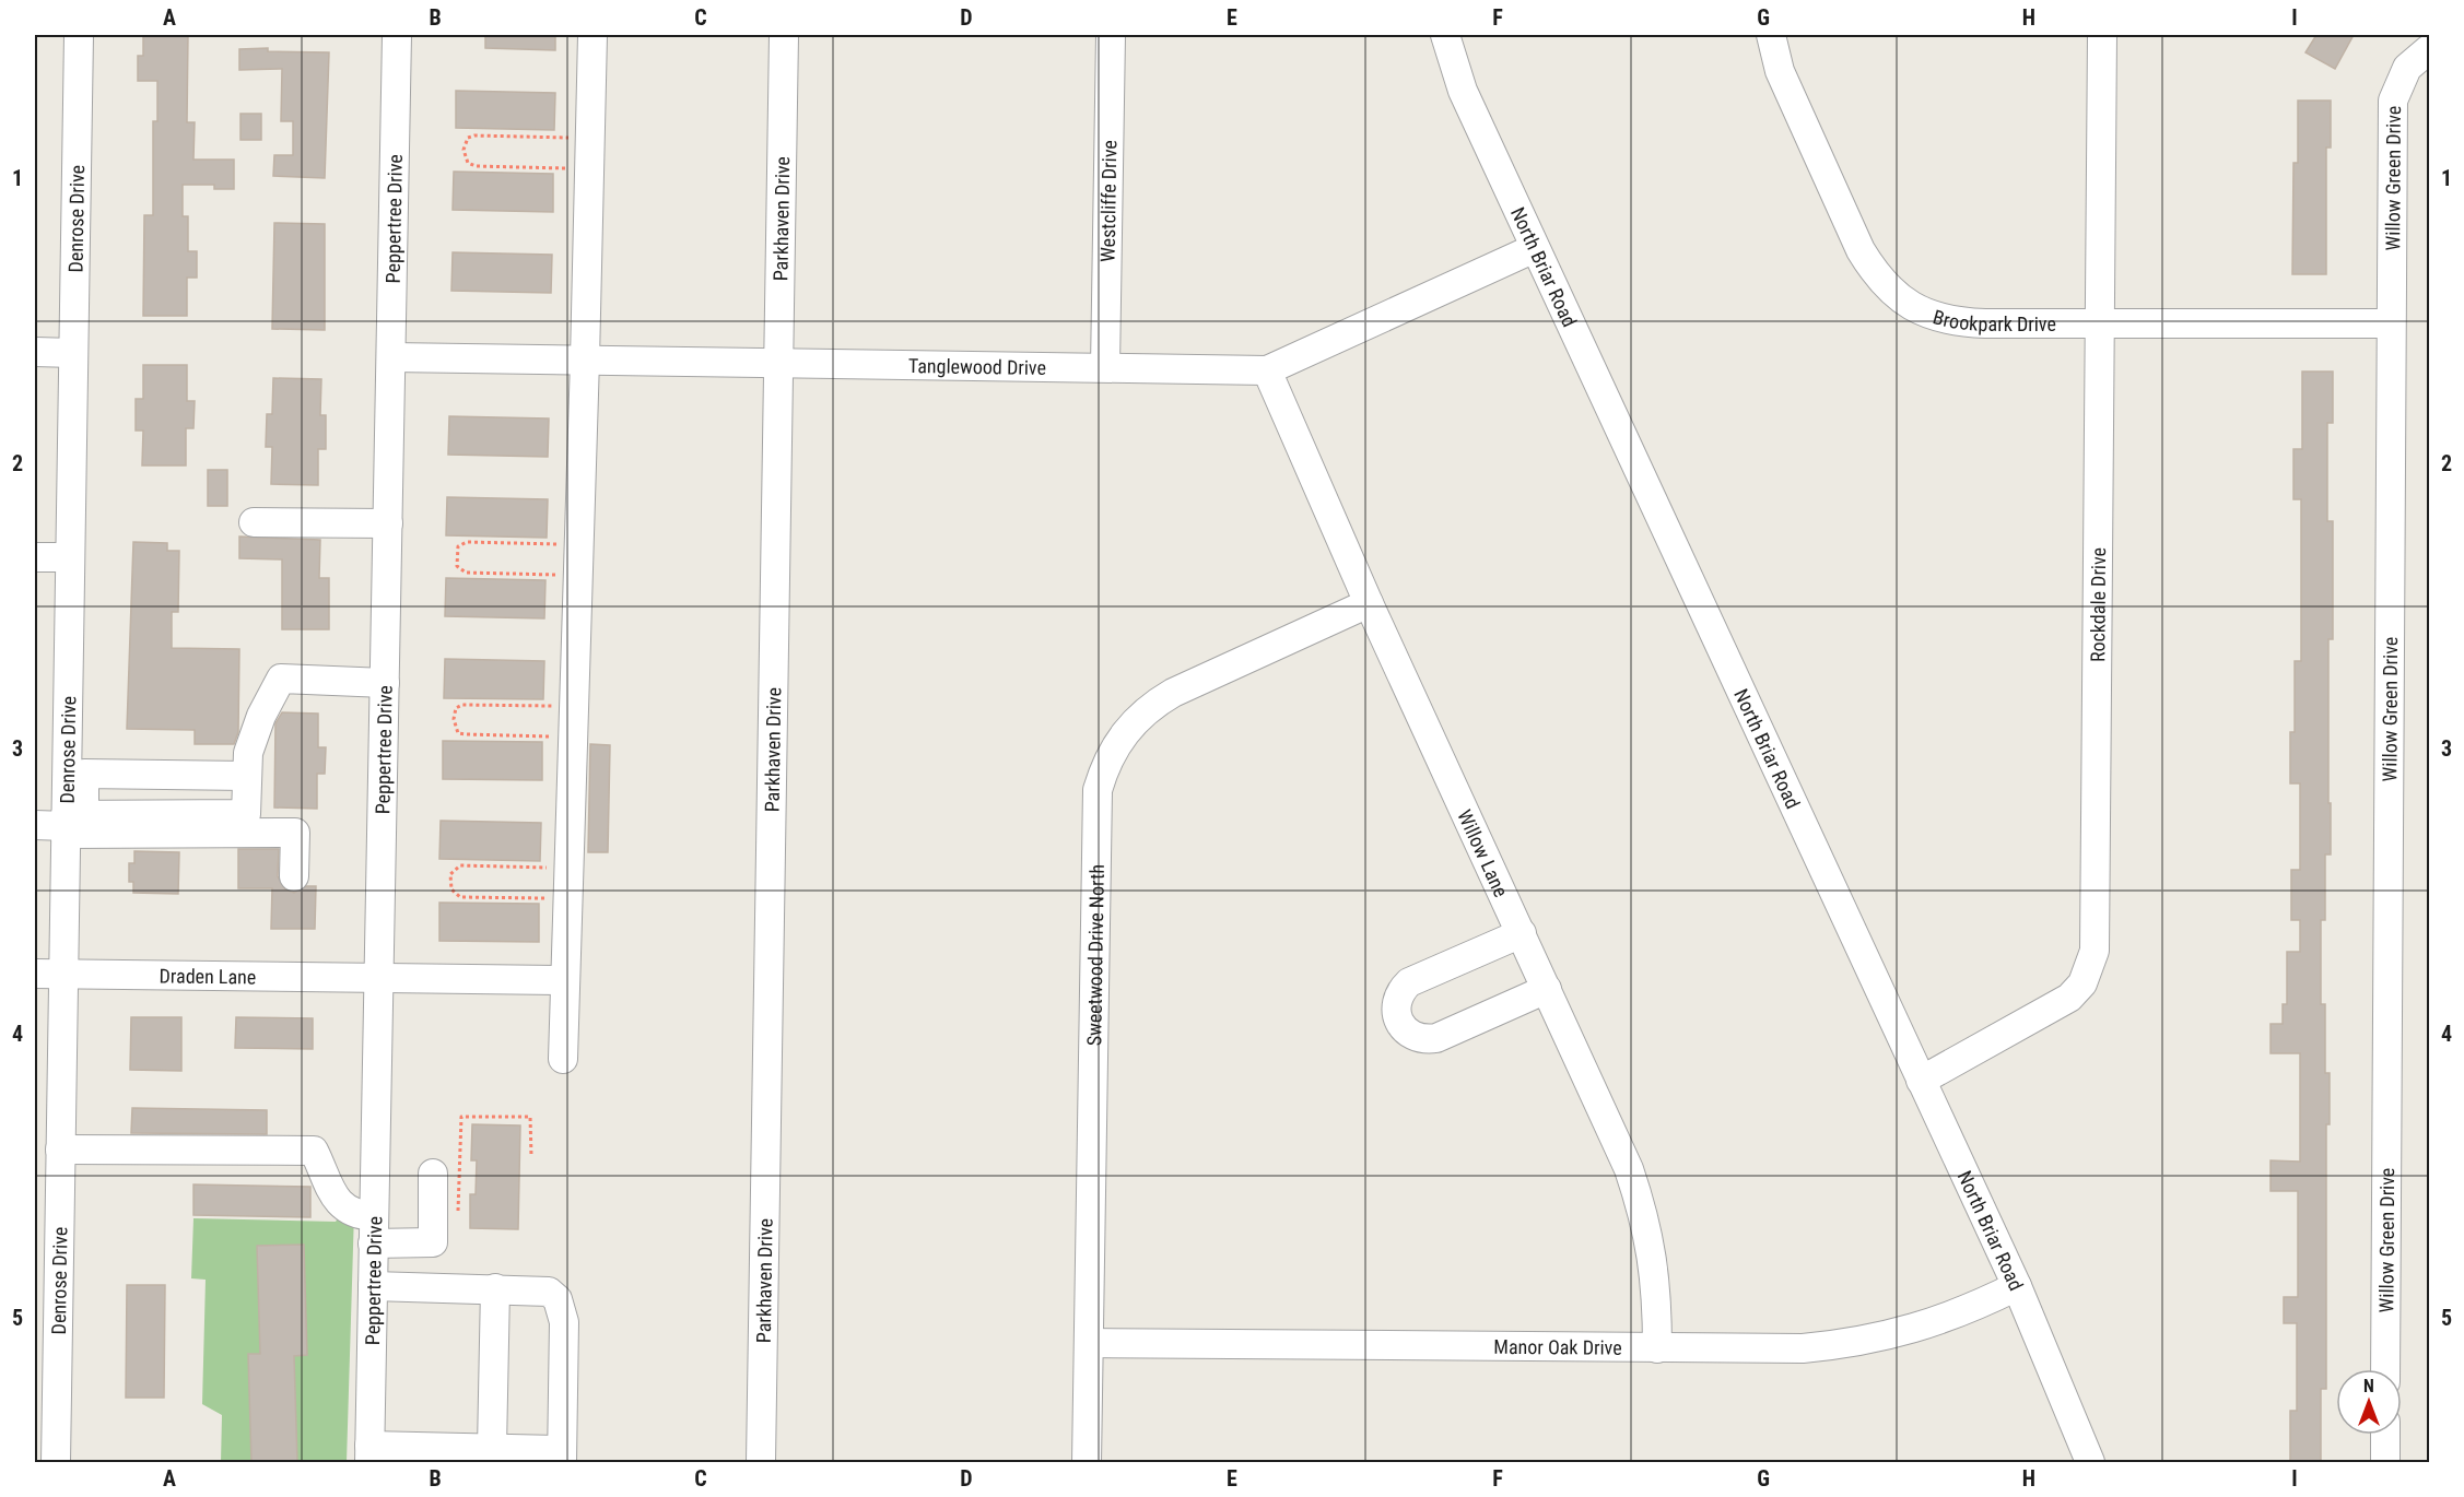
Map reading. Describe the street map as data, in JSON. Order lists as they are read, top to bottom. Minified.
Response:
{"streets":{"street":["Willow Green Drive","Westcliffe Drive","Denrose Drive","Peppertree Drive","Parkhaven Drive","North Briar Road","Brookpark Drive","Tanglewood Drive","Rockdale Drive","Willow Lane","Sweetwood Drive North","Draden Lane","Manor Oak Drive"]},"crossings":[["Willow Green Drive","Brookpark Drive"],["Westcliffe Drive","Tanglewood Drive"],["Denrose Drive","Draden Lane"],["Peppertree Drive","Tanglewood Drive"],["Peppertree Drive","Draden Lane"],["Parkhaven Drive","Tanglewood Drive"],["North Briar Road","Tanglewood Drive"],["North Briar Road","Rockdale Drive"],["North Briar Road","Manor Oak Drive"],["Brookpark Drive","Rockdale Drive"],["Tanglewood Drive","Willow Lane"],["Willow Lane","Sweetwood Drive North"],["Willow Lane","Manor Oak Drive"],["Sweetwood Drive North","Manor Oak Drive"]],"north":"top","grid":{"columns":["A","B","C","D","E","F","G","H","I"],"rows":["1","2","3","4","5"]}}
